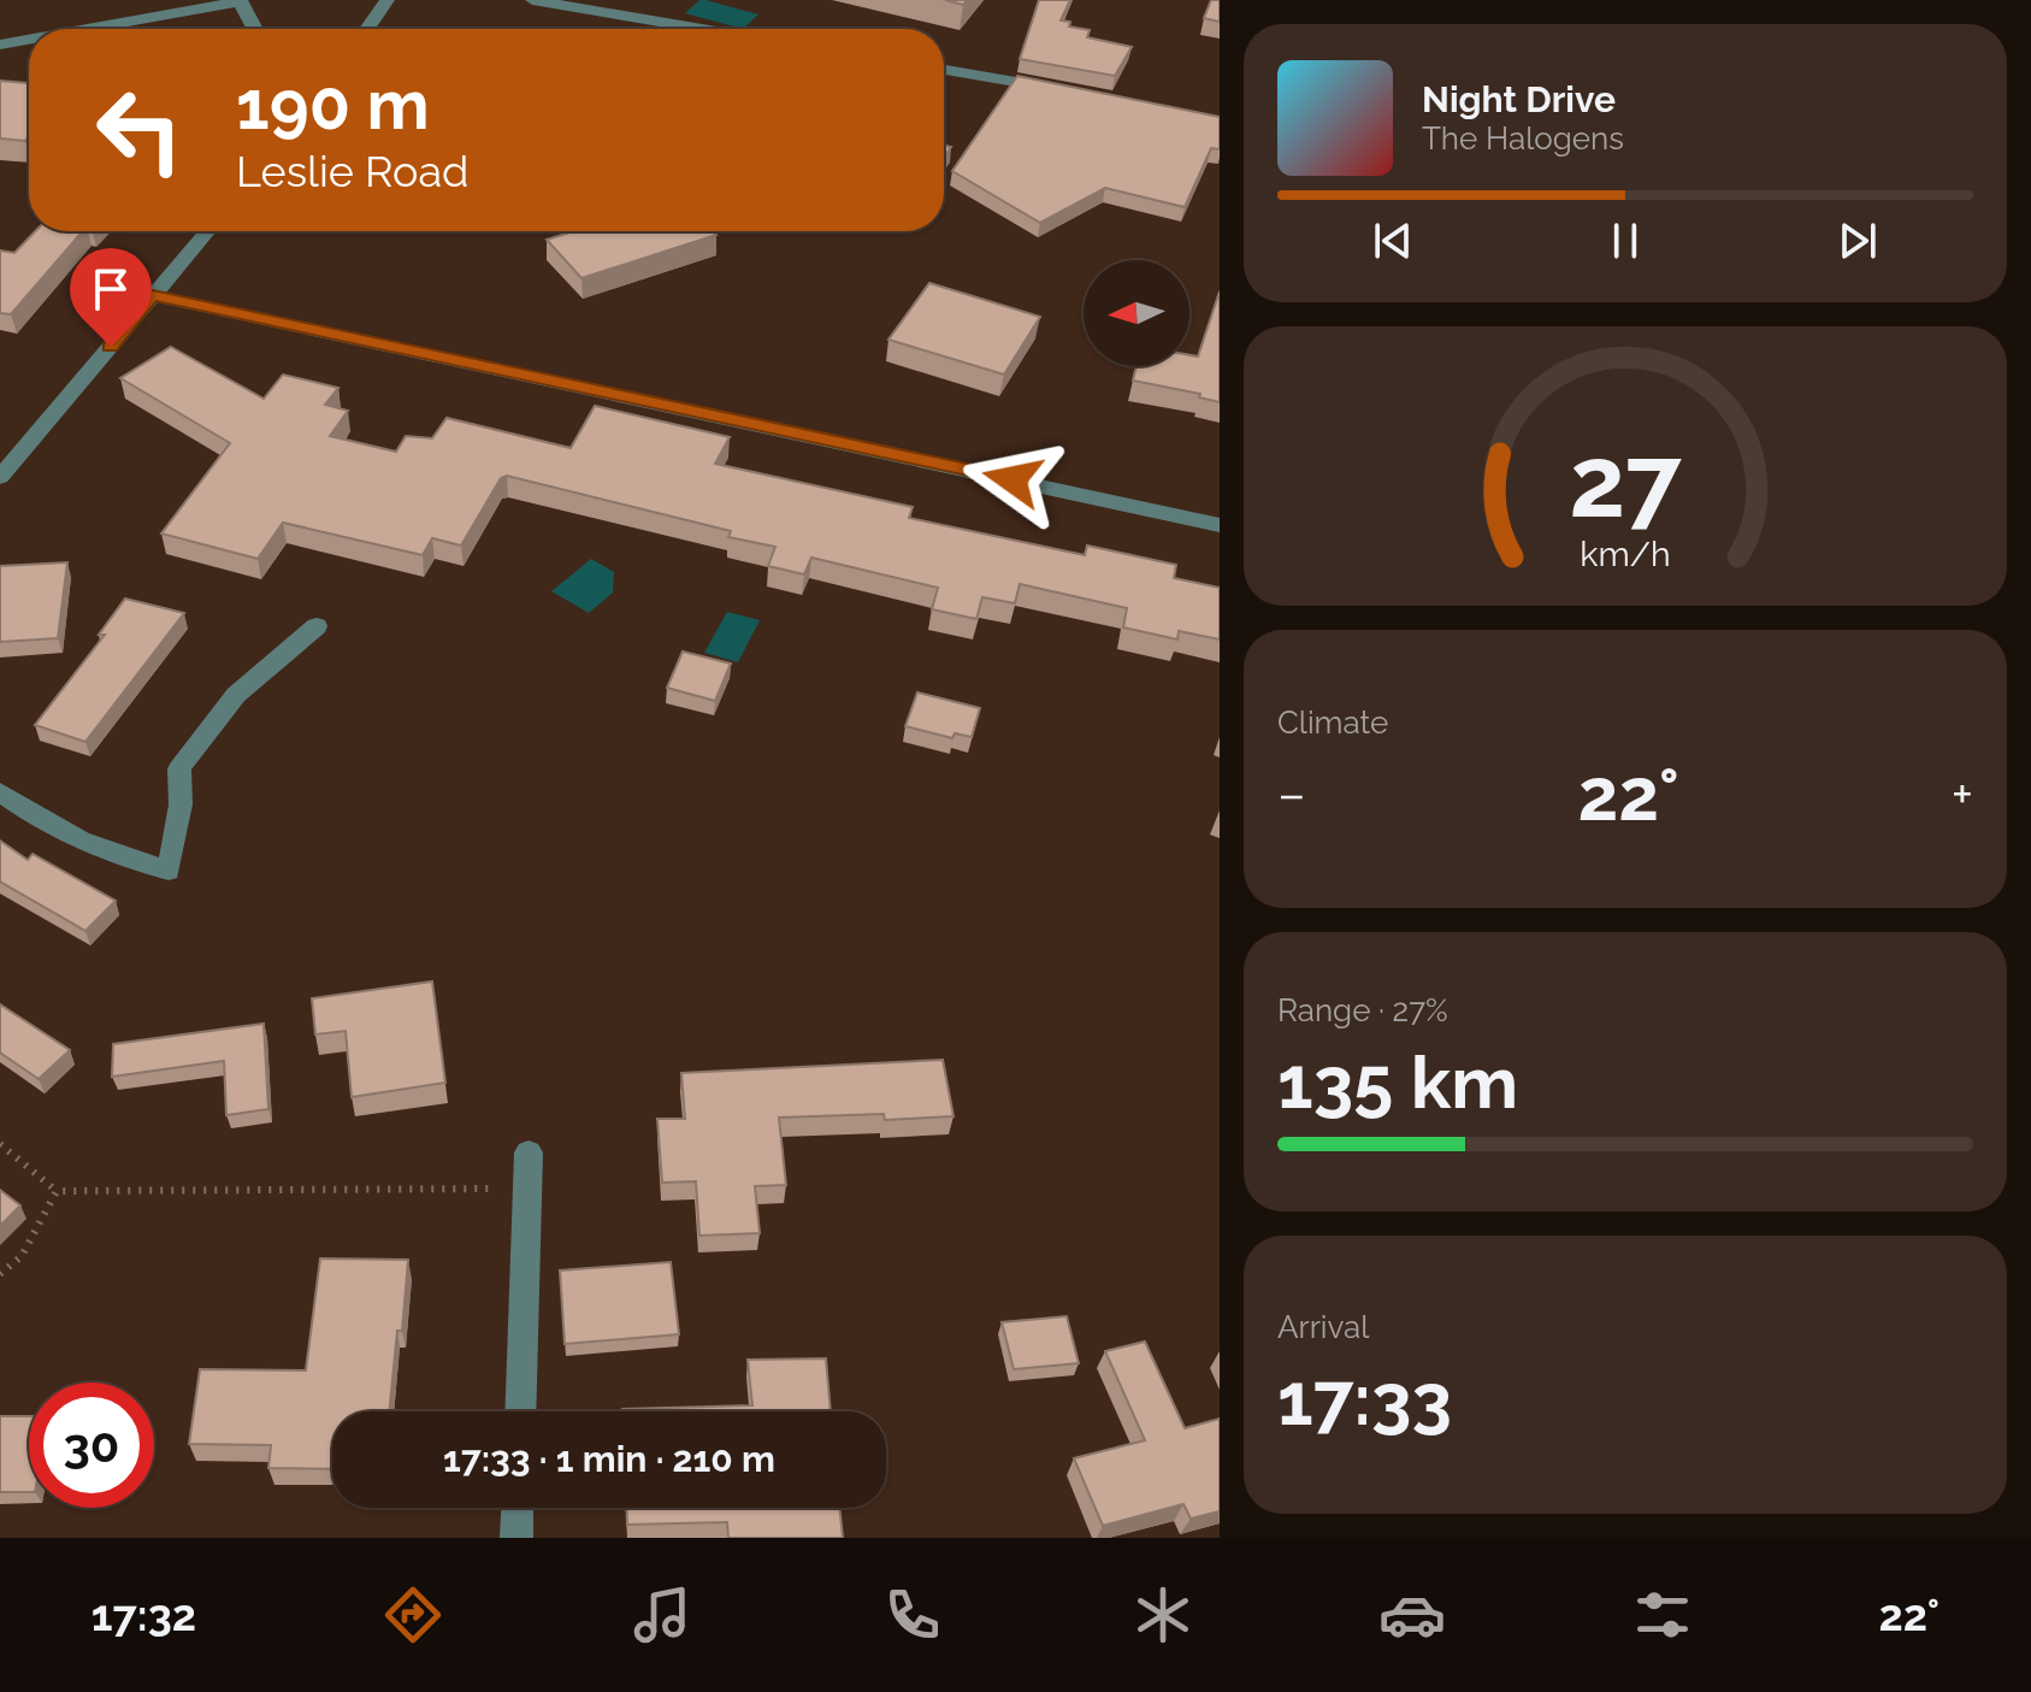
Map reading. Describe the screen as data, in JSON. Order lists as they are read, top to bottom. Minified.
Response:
{"north":"left","page":{"turn":["190 m","Leslie Road"],"song":["Night Drive","The Halogens"],"tile":["Climate",["Range · 27%","135 km"],["Arrival","17:33"]],"heat":["−","22°","+"],"limit":"30","trip":"17:33 · 1 min · 210 m","tabs":["17:32","22°"],"gauge":["27","km/h"]}}
